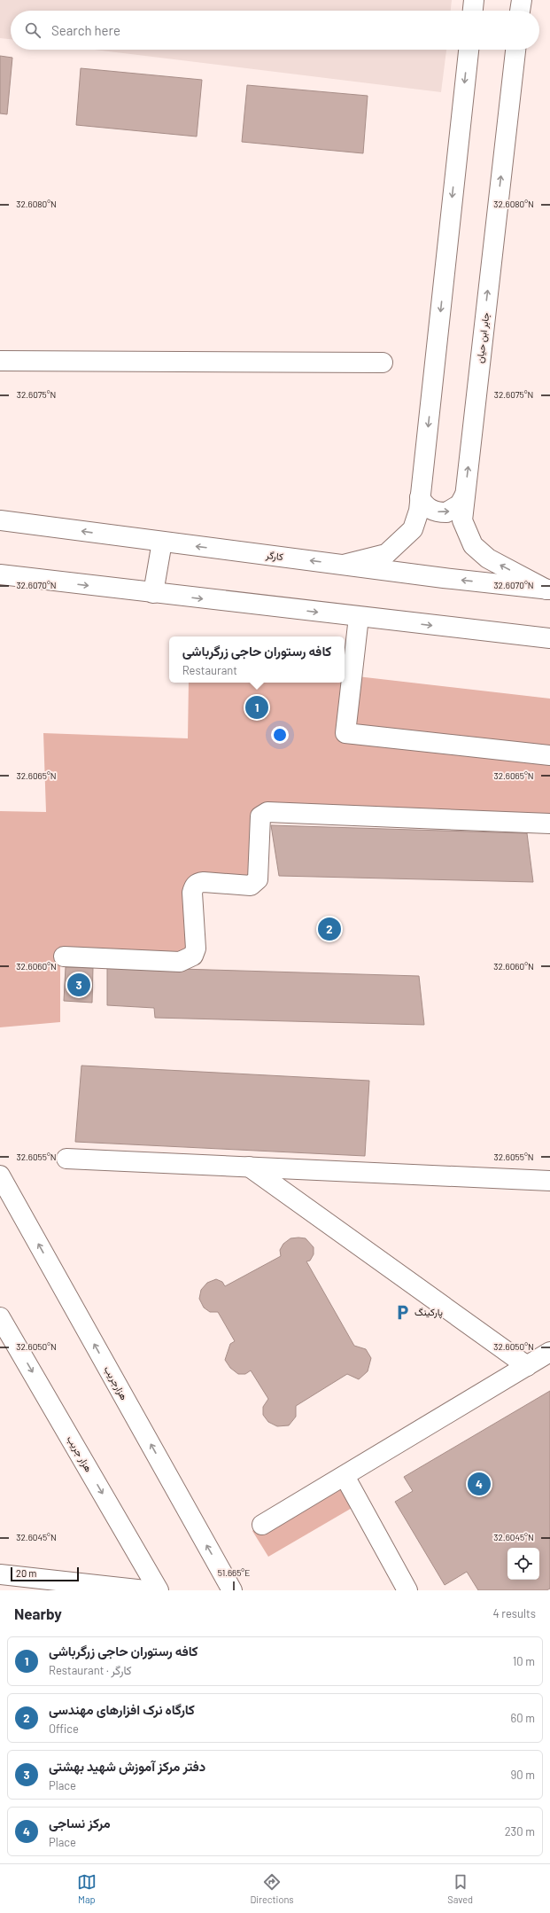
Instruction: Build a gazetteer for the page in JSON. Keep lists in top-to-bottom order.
{
  "streets": {
    "main road": [
      "جابر ابن حیان",
      "کارگر",
      "هزارجریب",
      "هزار جریب"
    ]
  },
  "crossings": [
    ["جابر ابن حیان", "کارگر"]
  ],
  "one_way": ["هزارجریب", "هزار جریب"],
  "places": {
    "parking": ["پارکینگ"]
  },
  "scale_bar": "20 m",
  "page": {
    "search": "Search here",
    "popup": ["کافه رستوران حاجی زرگرباشی", "Restaurant"],
    "pins": [
      "1",
      "2",
      "3",
      "4"
    ],
    "scale": "20 m",
    "heading": ["Nearby", "4 results"],
    "list": [
      {
        "mark": "1",
        "name": "کافه رستوران حاجی زرگرباشی",
        "note": "Restaurant · کارگر",
        "value": "10 m"
      },
      {
        "mark": "2",
        "name": "کارگاه نرک افزارهای مهندسی",
        "note": "Office",
        "value": "60 m"
      },
      {
        "mark": "3",
        "name": "دفتر مرکز آموزش شهید بهشتی",
        "note": "Place",
        "value": "90 m"
      },
      {
        "mark": "4",
        "name": "مرکز نساجی",
        "note": "Place",
        "value": "230 m"
      }
    ],
    "nav": ["Map", "Directions", "Saved"]
  },
  "coordinates": [
    "32.6080°N",
    "32.6075°N",
    "32.6070°N",
    "32.6065°N",
    "32.6060°N",
    "32.6055°N",
    "32.6050°N",
    "32.6045°N",
    "51.665°E"
  ]
}
